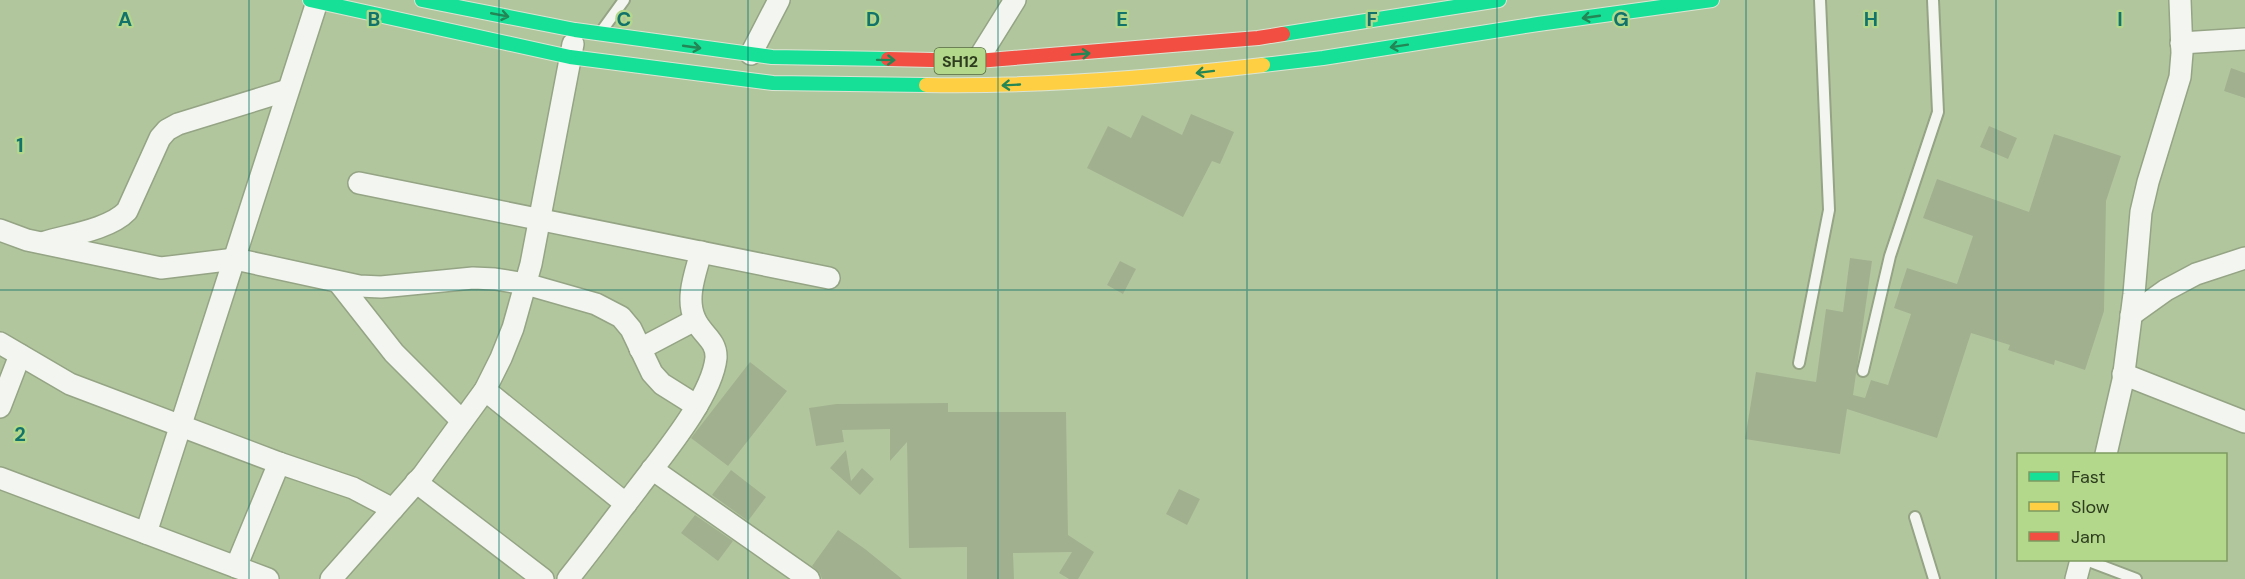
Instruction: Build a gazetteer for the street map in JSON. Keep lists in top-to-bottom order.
{
  "streets": {
    "main road": ["SH12"]
  },
  "legend": ["Fast", "Slow", "Jam"],
  "grid": {
    "columns": [
      "A",
      "B",
      "C",
      "D",
      "E",
      "F",
      "G",
      "H",
      "I"
    ],
    "rows": ["1", "2"]
  }
}
